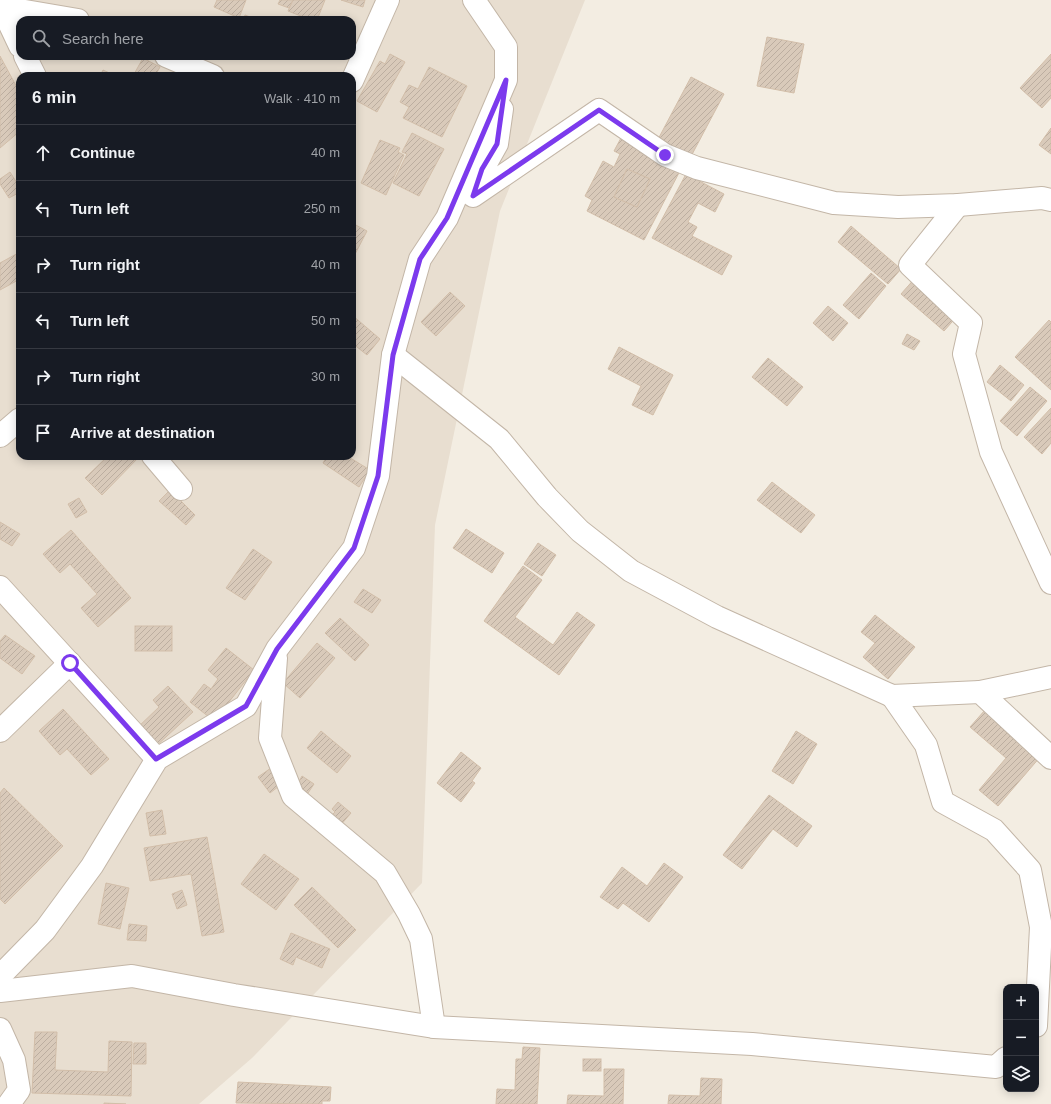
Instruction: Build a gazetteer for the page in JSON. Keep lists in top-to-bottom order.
{
  "page": {
    "search": "Search here",
    "heading": ["6 min", "Walk · 410 m"],
    "list": [
      ["Continue", "40 m"],
      ["Turn left", "250 m"],
      ["Turn right", "40 m"],
      ["Turn left", "50 m"],
      ["Turn right", "30 m"],
      "Arrive at destination"
    ],
    "map_buttons": ["+", "−"]
  }
}
